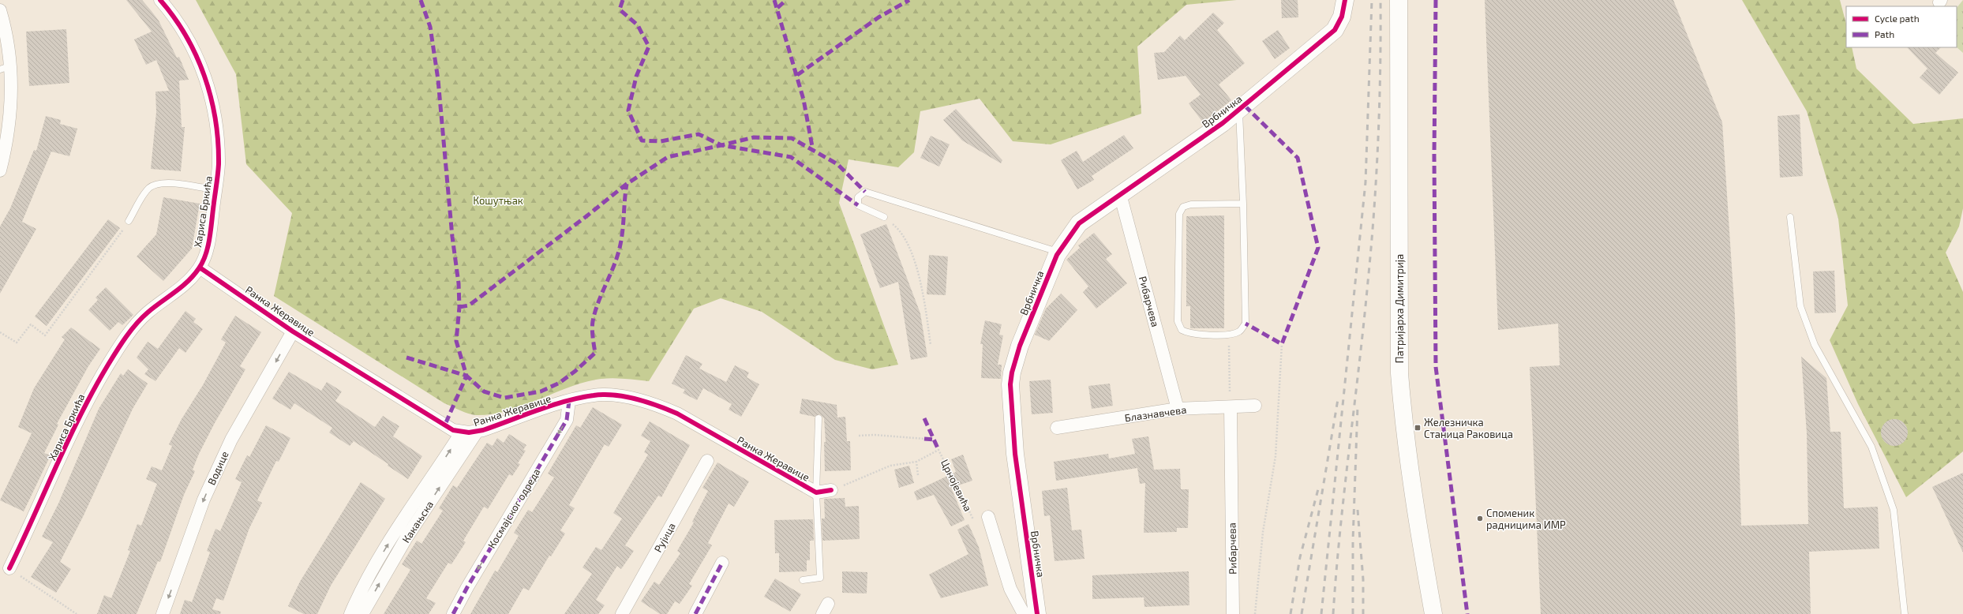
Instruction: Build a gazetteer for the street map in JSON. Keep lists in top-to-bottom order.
{
  "streets": {
    "street": [
      "Врбничка",
      "Хариса Бркића",
      "Рибарчева",
      "Патријарха Димитрија",
      "Ранка Жеравице",
      "Блазнавчева",
      "Водице",
      "Космајског одреда",
      "Какањска",
      "Рујица"
    ],
    "path": ["Црнојевића"]
  },
  "crossings": [
    ["Врбничка", "Рибарчева"],
    ["Хариса Бркића", "Ранка Жеравице"],
    ["Рибарчева", "Блазнавчева"],
    ["Ранка Жеравице", "Водице"],
    ["Ранка Жеравице", "Космајског одреда"],
    ["Ранка Жеравице", "Какањска"]
  ],
  "one_way": ["Водице", "Космајског одреда", "Какањска"],
  "parks": ["Кошутњак"],
  "places": {
    "transit": ["Железничка Станица Раковица"],
    "other": ["Споменик радницима ИМР"]
  },
  "legend": ["Cycle path", "Path"]
}
